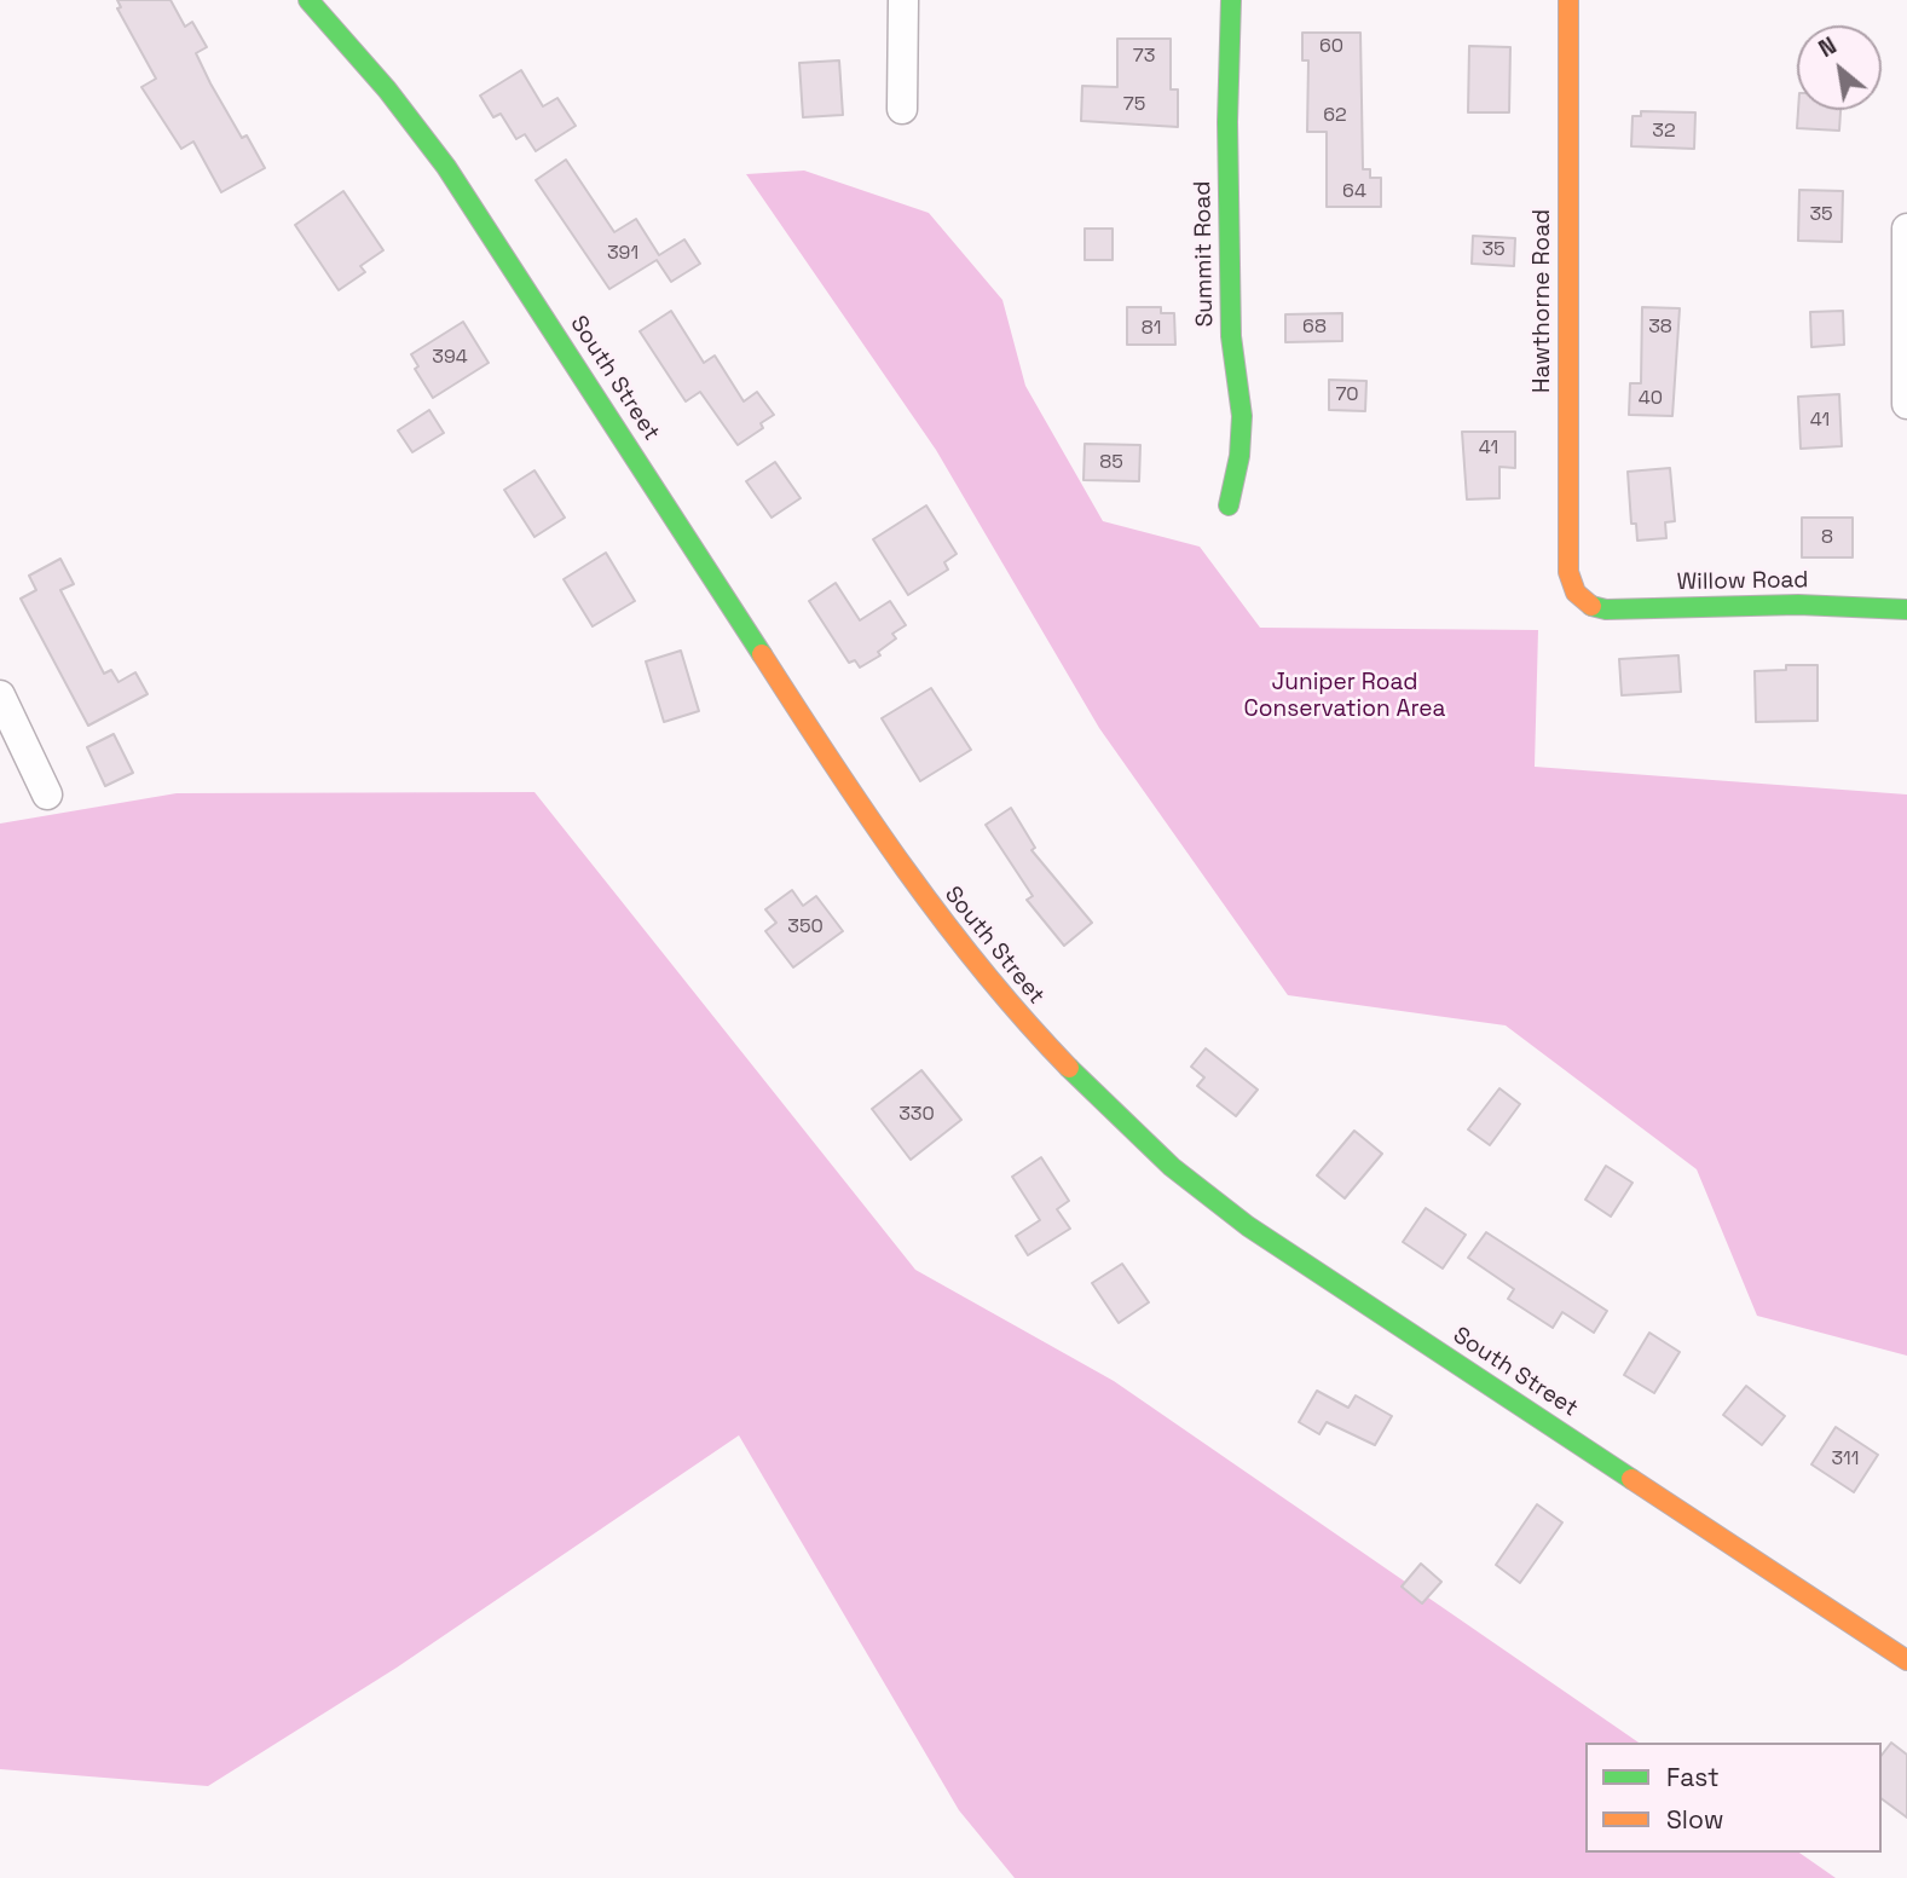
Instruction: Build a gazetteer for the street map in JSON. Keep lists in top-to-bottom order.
{
  "streets": {
    "main road": [
      "Summit Road",
      "Hawthorne Road",
      "South Street",
      "Willow Road"
    ]
  },
  "crossings": [
    ["Hawthorne Road", "Willow Road"]
  ],
  "parks": ["Juniper Road Conservation Area"],
  "house_numbers": [
    "60",
    "73",
    "75",
    "62",
    "32",
    "64",
    "35",
    "35",
    "391",
    "68",
    "38",
    "81",
    "394",
    "70",
    "40",
    "41",
    "41",
    "85",
    "8",
    "350",
    "330",
    "311"
  ],
  "legend": ["Fast", "Slow"],
  "north": "top left"
}
